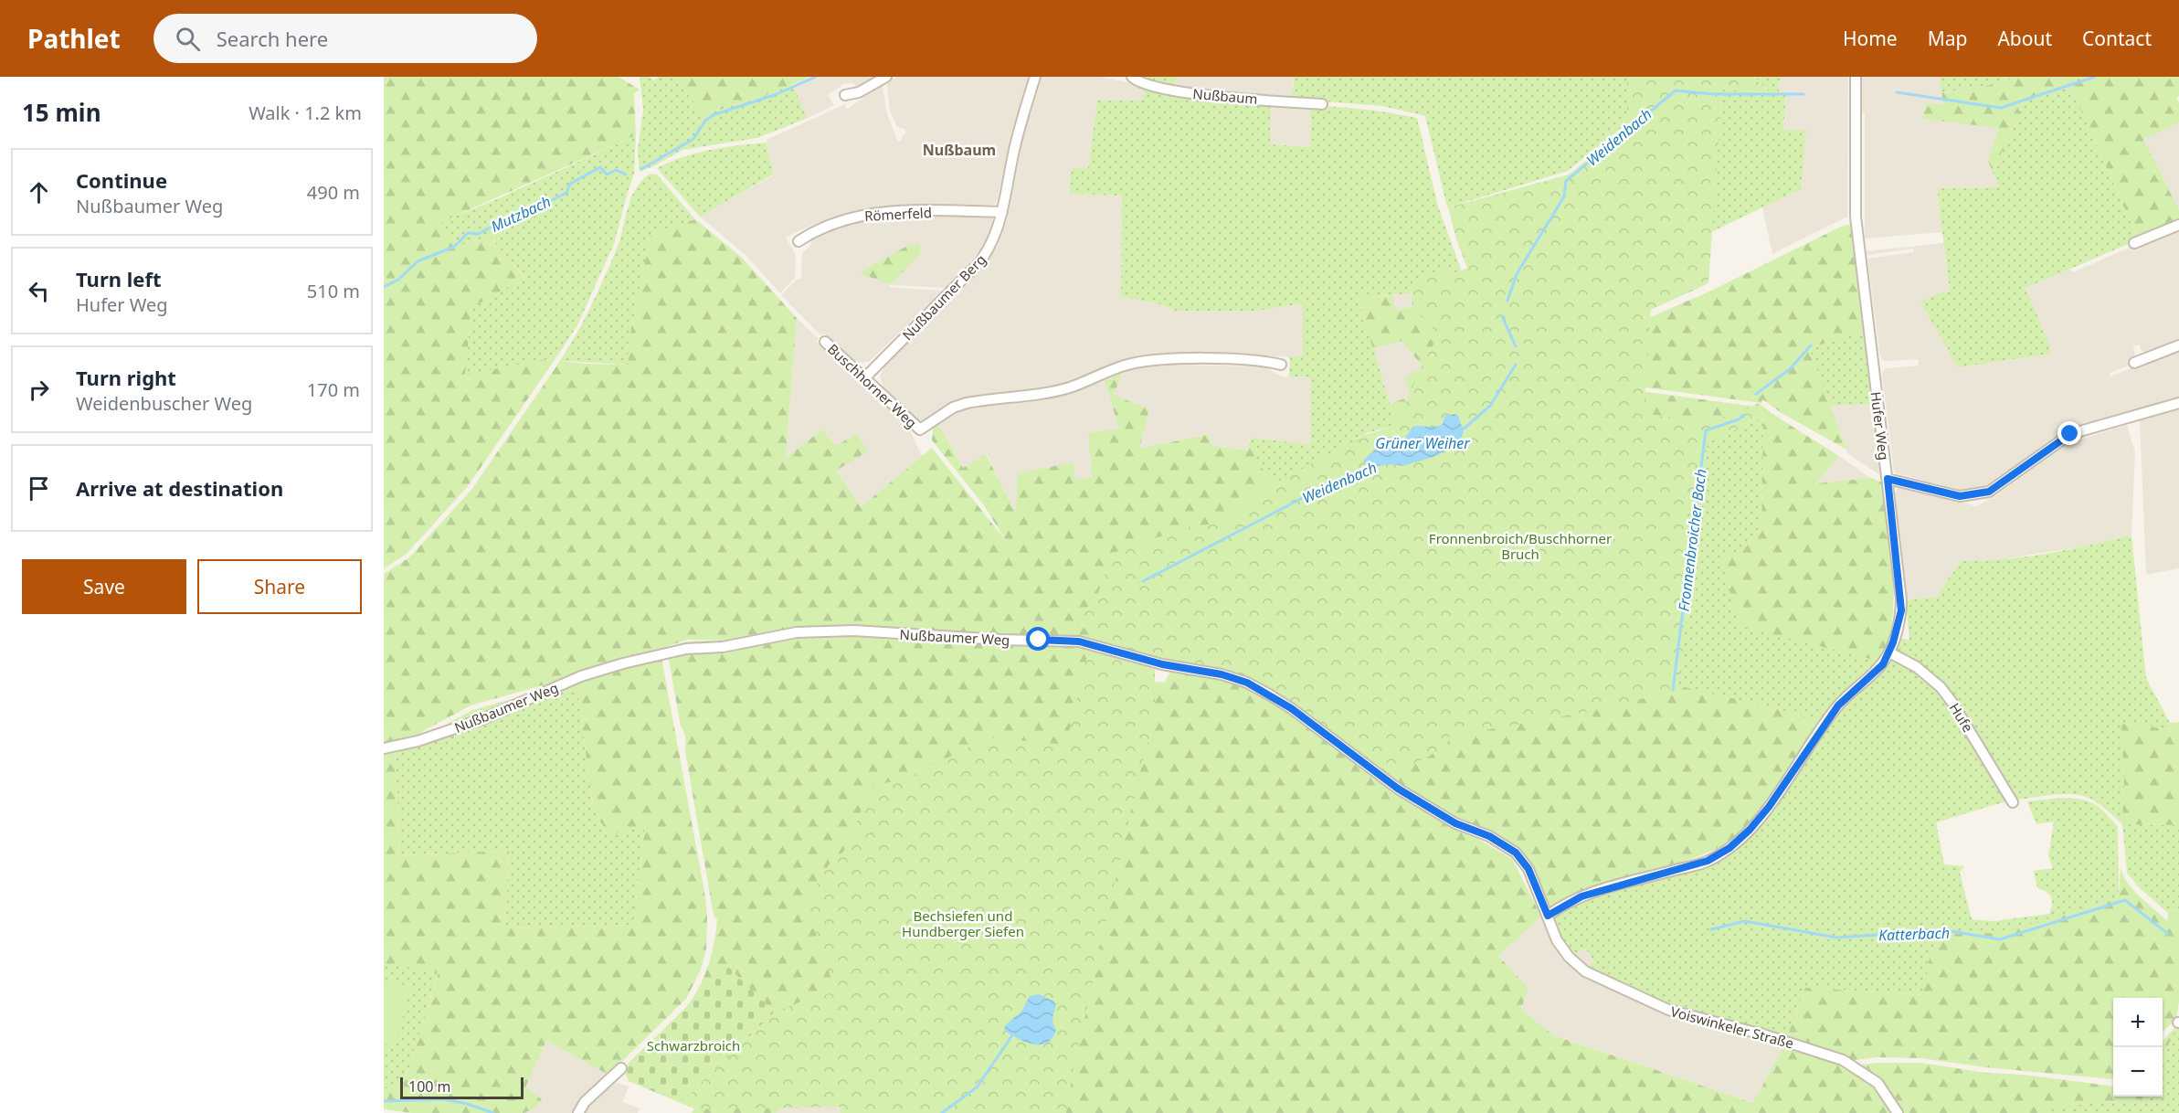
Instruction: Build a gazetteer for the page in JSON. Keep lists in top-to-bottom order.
{
  "streets": {
    "street": [
      "Nußbaum",
      "Römerfeld",
      "Nußbaumer Berg",
      "Buschhorner Weg",
      "Hufer Weg",
      "Nußbaumer Weg",
      "Hufe",
      "Voiswinkeler Straße"
    ]
  },
  "crossings": [
    ["Römerfeld", "Nußbaumer Berg"],
    ["Nußbaumer Berg", "Buschhorner Weg"],
    ["Hufer Weg", "Nußbaumer Weg"],
    ["Hufer Weg", "Hufe"],
    ["Hufer Weg", "Voiswinkeler Straße"],
    ["Nußbaumer Weg", "Voiswinkeler Straße"]
  ],
  "districts": ["Nußbaum"],
  "water": [
    "Weidenbach",
    "Mutzbach",
    "Grüner Weiher",
    "Fronnenbroicher Bach",
    "Katterbach"
  ],
  "parks": ["Fronnenbroich/Buschhorner Bruch", "Bechsiefen und Hundberger Siefen", "Schwarzbroich"],
  "scale_bar": "100 m",
  "page": {
    "header": "Pathlet",
    "search": "Search here",
    "nav": [
      "Home",
      "Map",
      "About",
      "Contact"
    ],
    "heading": ["15 min", "Walk · 1.2 km"],
    "list": [
      ["Continue", "Nußbaumer Weg", "490 m"],
      ["Turn left", "Hufer Weg", "510 m"],
      ["Turn right", "Weidenbuscher Weg", "170 m"],
      "Arrive at destination"
    ],
    "buttons": ["Save", "Share"],
    "map_buttons": ["+", "−"],
    "scale": "100 m"
  }
}
